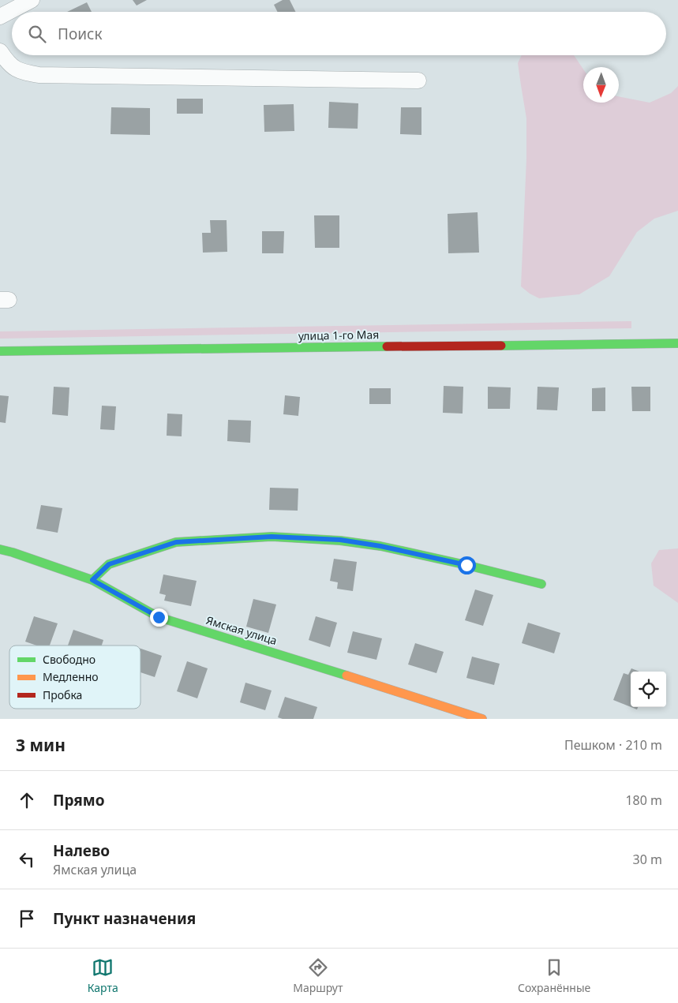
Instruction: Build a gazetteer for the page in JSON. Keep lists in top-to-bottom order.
{
  "streets": {
    "street": ["улица 1-го Мая", "Ямская улица"]
  },
  "legend": ["Свободно", "Медленно", "Пробка"],
  "north": "bottom",
  "page": {
    "search": "Поиск",
    "heading": ["3 мин", "Пешком · 210 m"],
    "list": [
      ["Прямо", "180 m"],
      ["Налево", "Ямская улица", "30 m"],
      "Пункт назначения"
    ],
    "nav": ["Карта", "Маршрут", "Сохранённые"]
  }
}
